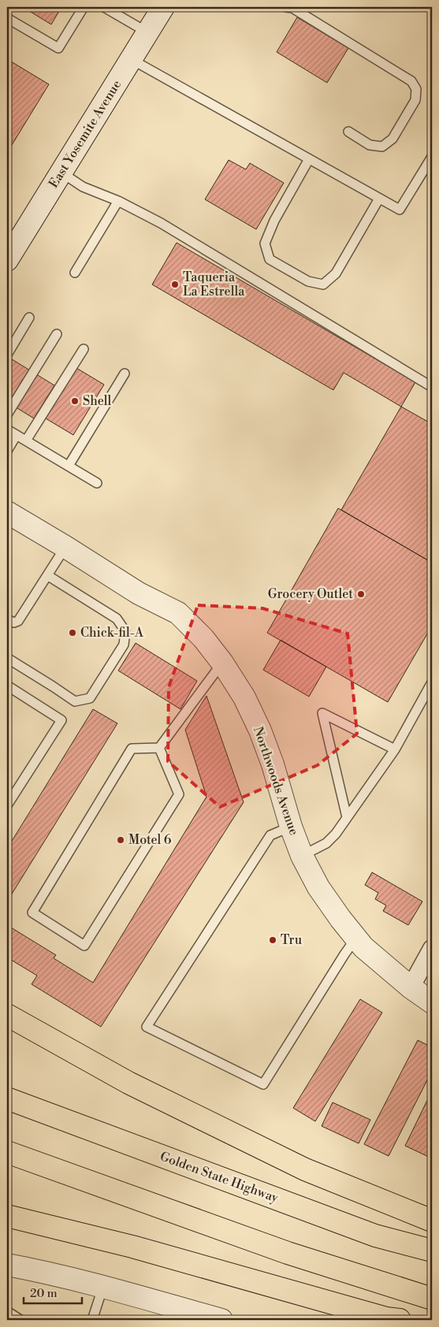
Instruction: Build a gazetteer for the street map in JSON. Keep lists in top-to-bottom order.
{
  "streets": {
    "highway": ["Golden State Highway"],
    "street": ["East Yosemite Avenue", "Northwoods Avenue"]
  },
  "places": [
    "Taqueria La Estrella",
    "Shell",
    "Grocery Outlet",
    "Chick-fil-A",
    "Motel 6",
    "Tru"
  ],
  "scale_bar": "20 m"
}
